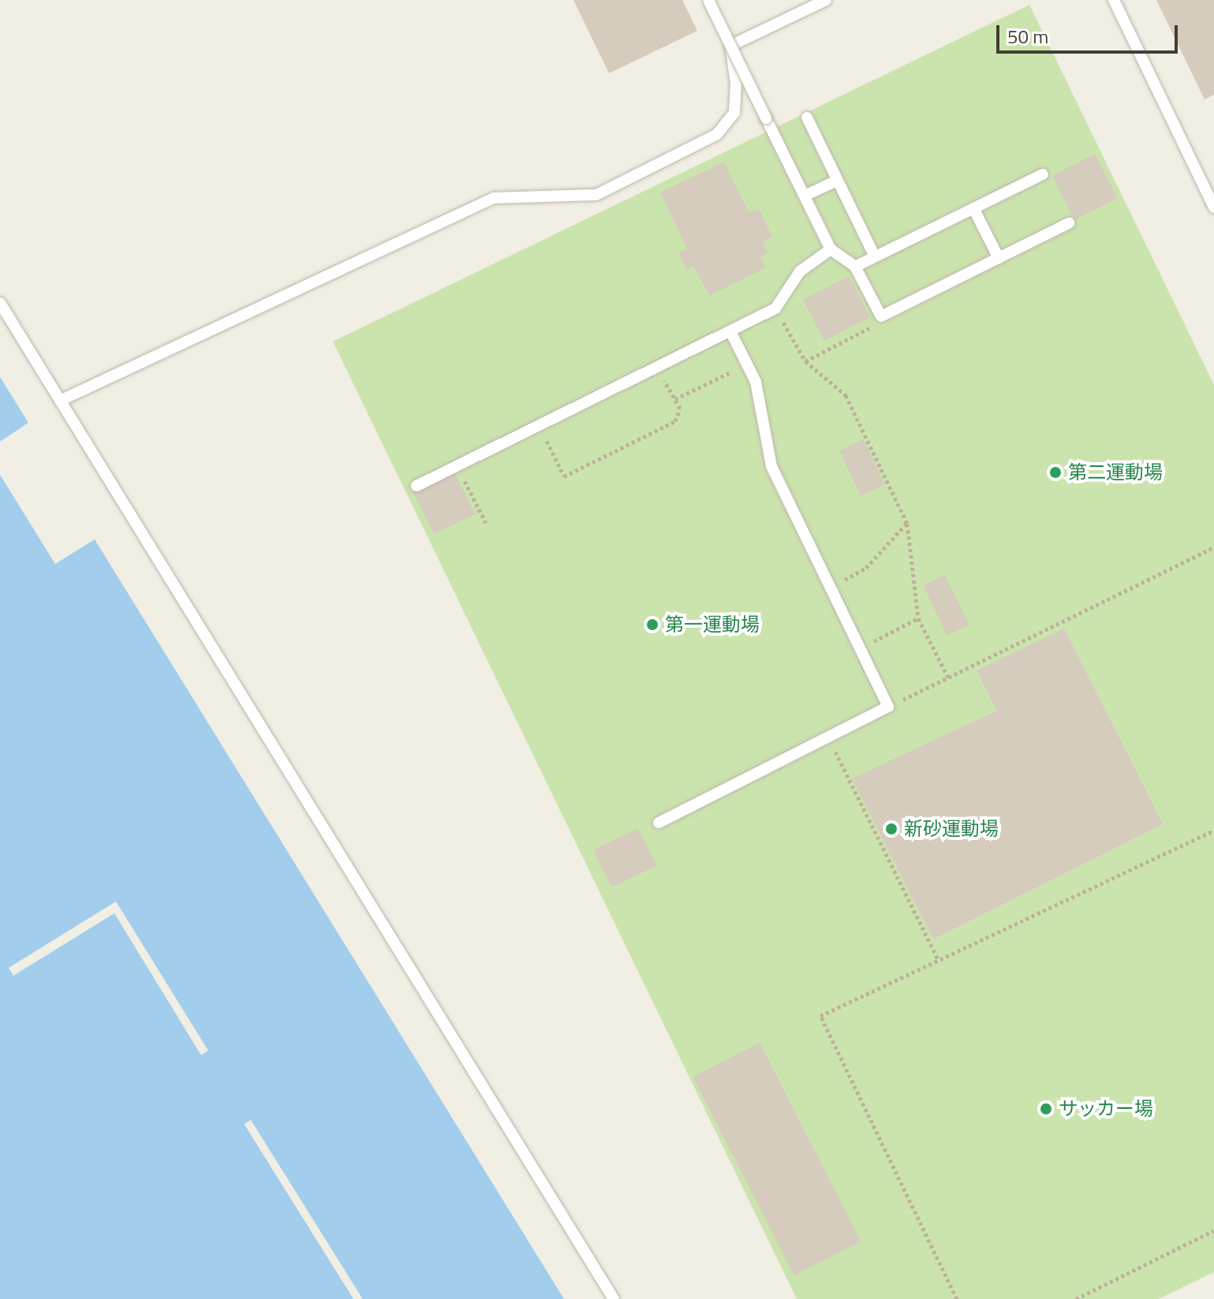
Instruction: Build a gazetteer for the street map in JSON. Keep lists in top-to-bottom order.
{
  "places": [
    "第二運動場",
    "第一運動場",
    "新砂運動場",
    "サッカー場"
  ],
  "scale_bar": "50 m"
}
